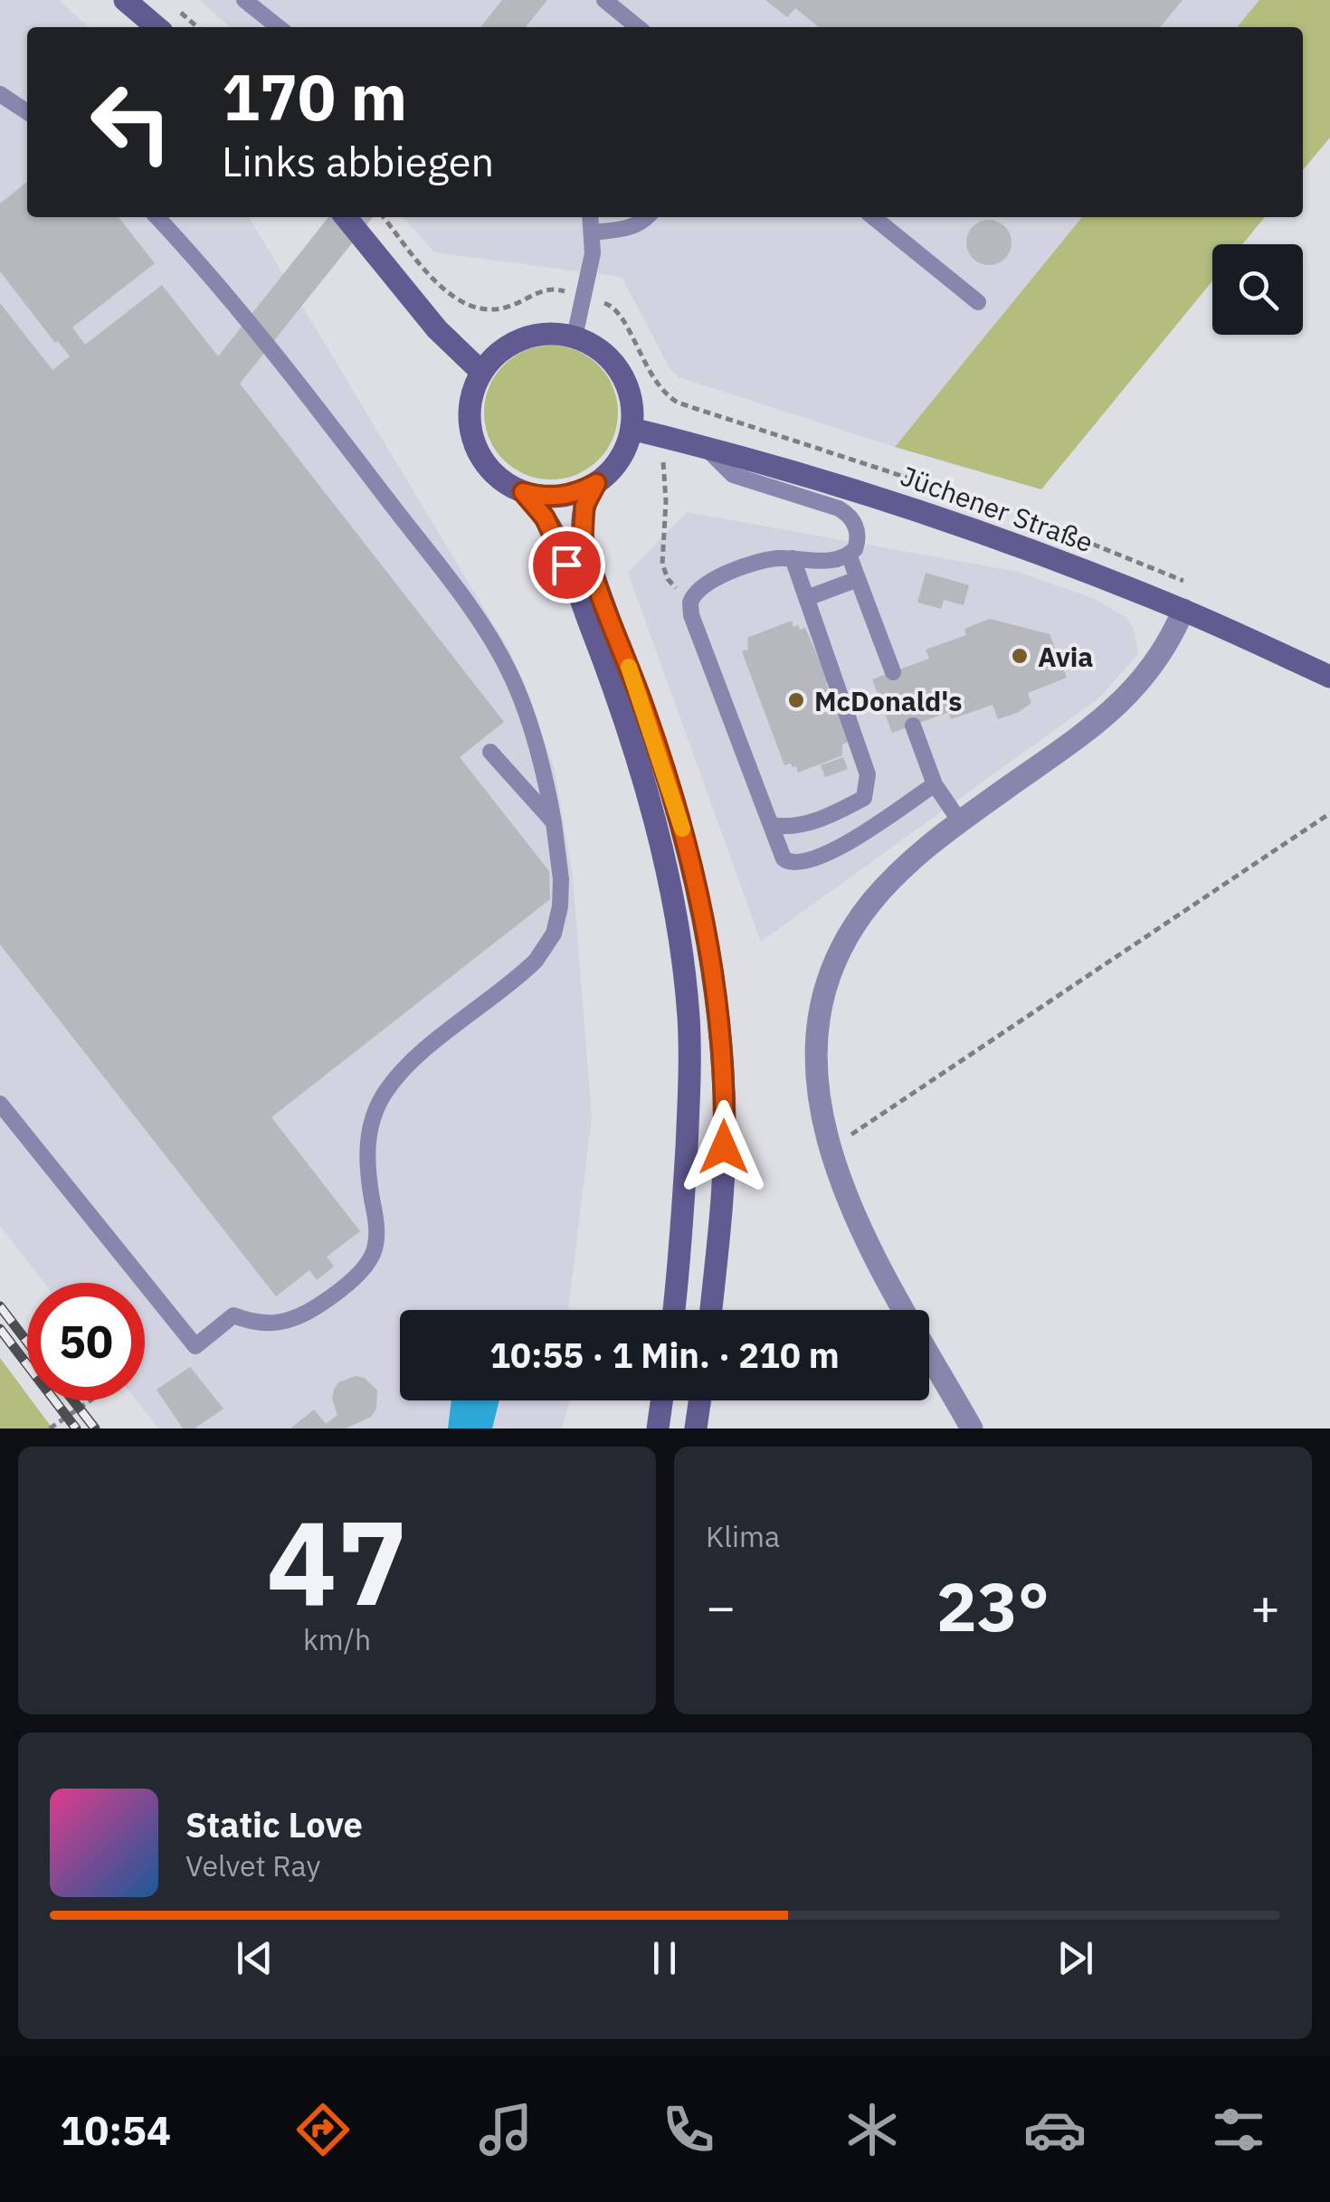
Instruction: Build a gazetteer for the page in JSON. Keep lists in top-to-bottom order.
{
  "streets": {
    "main road": ["Jüchener Straße"]
  },
  "places": ["Avia", "McDonald's"],
  "page": {
    "turn": ["170 m", "Links abbiegen"],
    "limit": "50",
    "trip": "10:55 · 1 Min. · 210 m",
    "tile": [
      ["47", "km/h"],
      "Klima"
    ],
    "heat": ["−", "23°", "+"],
    "song": ["Static Love", "Velvet Ray"],
    "tabs": "10:54"
  }
}
